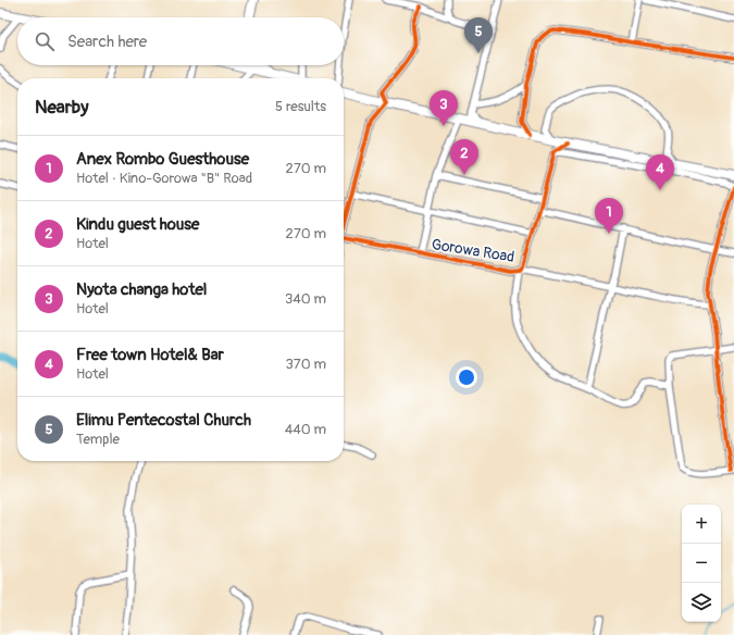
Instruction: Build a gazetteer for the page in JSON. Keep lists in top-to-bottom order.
{
  "streets": {
    "street": ["Gorowa Road"]
  },
  "page": {
    "pins": [
      "5",
      "3",
      "2",
      "4",
      "1"
    ],
    "search": "Search here",
    "heading": ["Nearby", "5 results"],
    "list": [
      {
        "mark": "1",
        "name": "Anex Rombo Guesthouse",
        "note": "Hotel · Kino-Gorowa \"B\" Road",
        "value": "270 m"
      },
      {
        "mark": "2",
        "name": "Kindu guest house",
        "note": "Hotel",
        "value": "270 m"
      },
      {
        "mark": "3",
        "name": "Nyota changa hotel",
        "note": "Hotel",
        "value": "340 m"
      },
      {
        "mark": "4",
        "name": "Free town Hotel& Bar",
        "note": "Hotel",
        "value": "370 m"
      },
      {
        "mark": "5",
        "name": "Elimu Pentecostal Church",
        "note": "Temple",
        "value": "440 m"
      }
    ],
    "map_buttons": ["+", "−"]
  }
}
